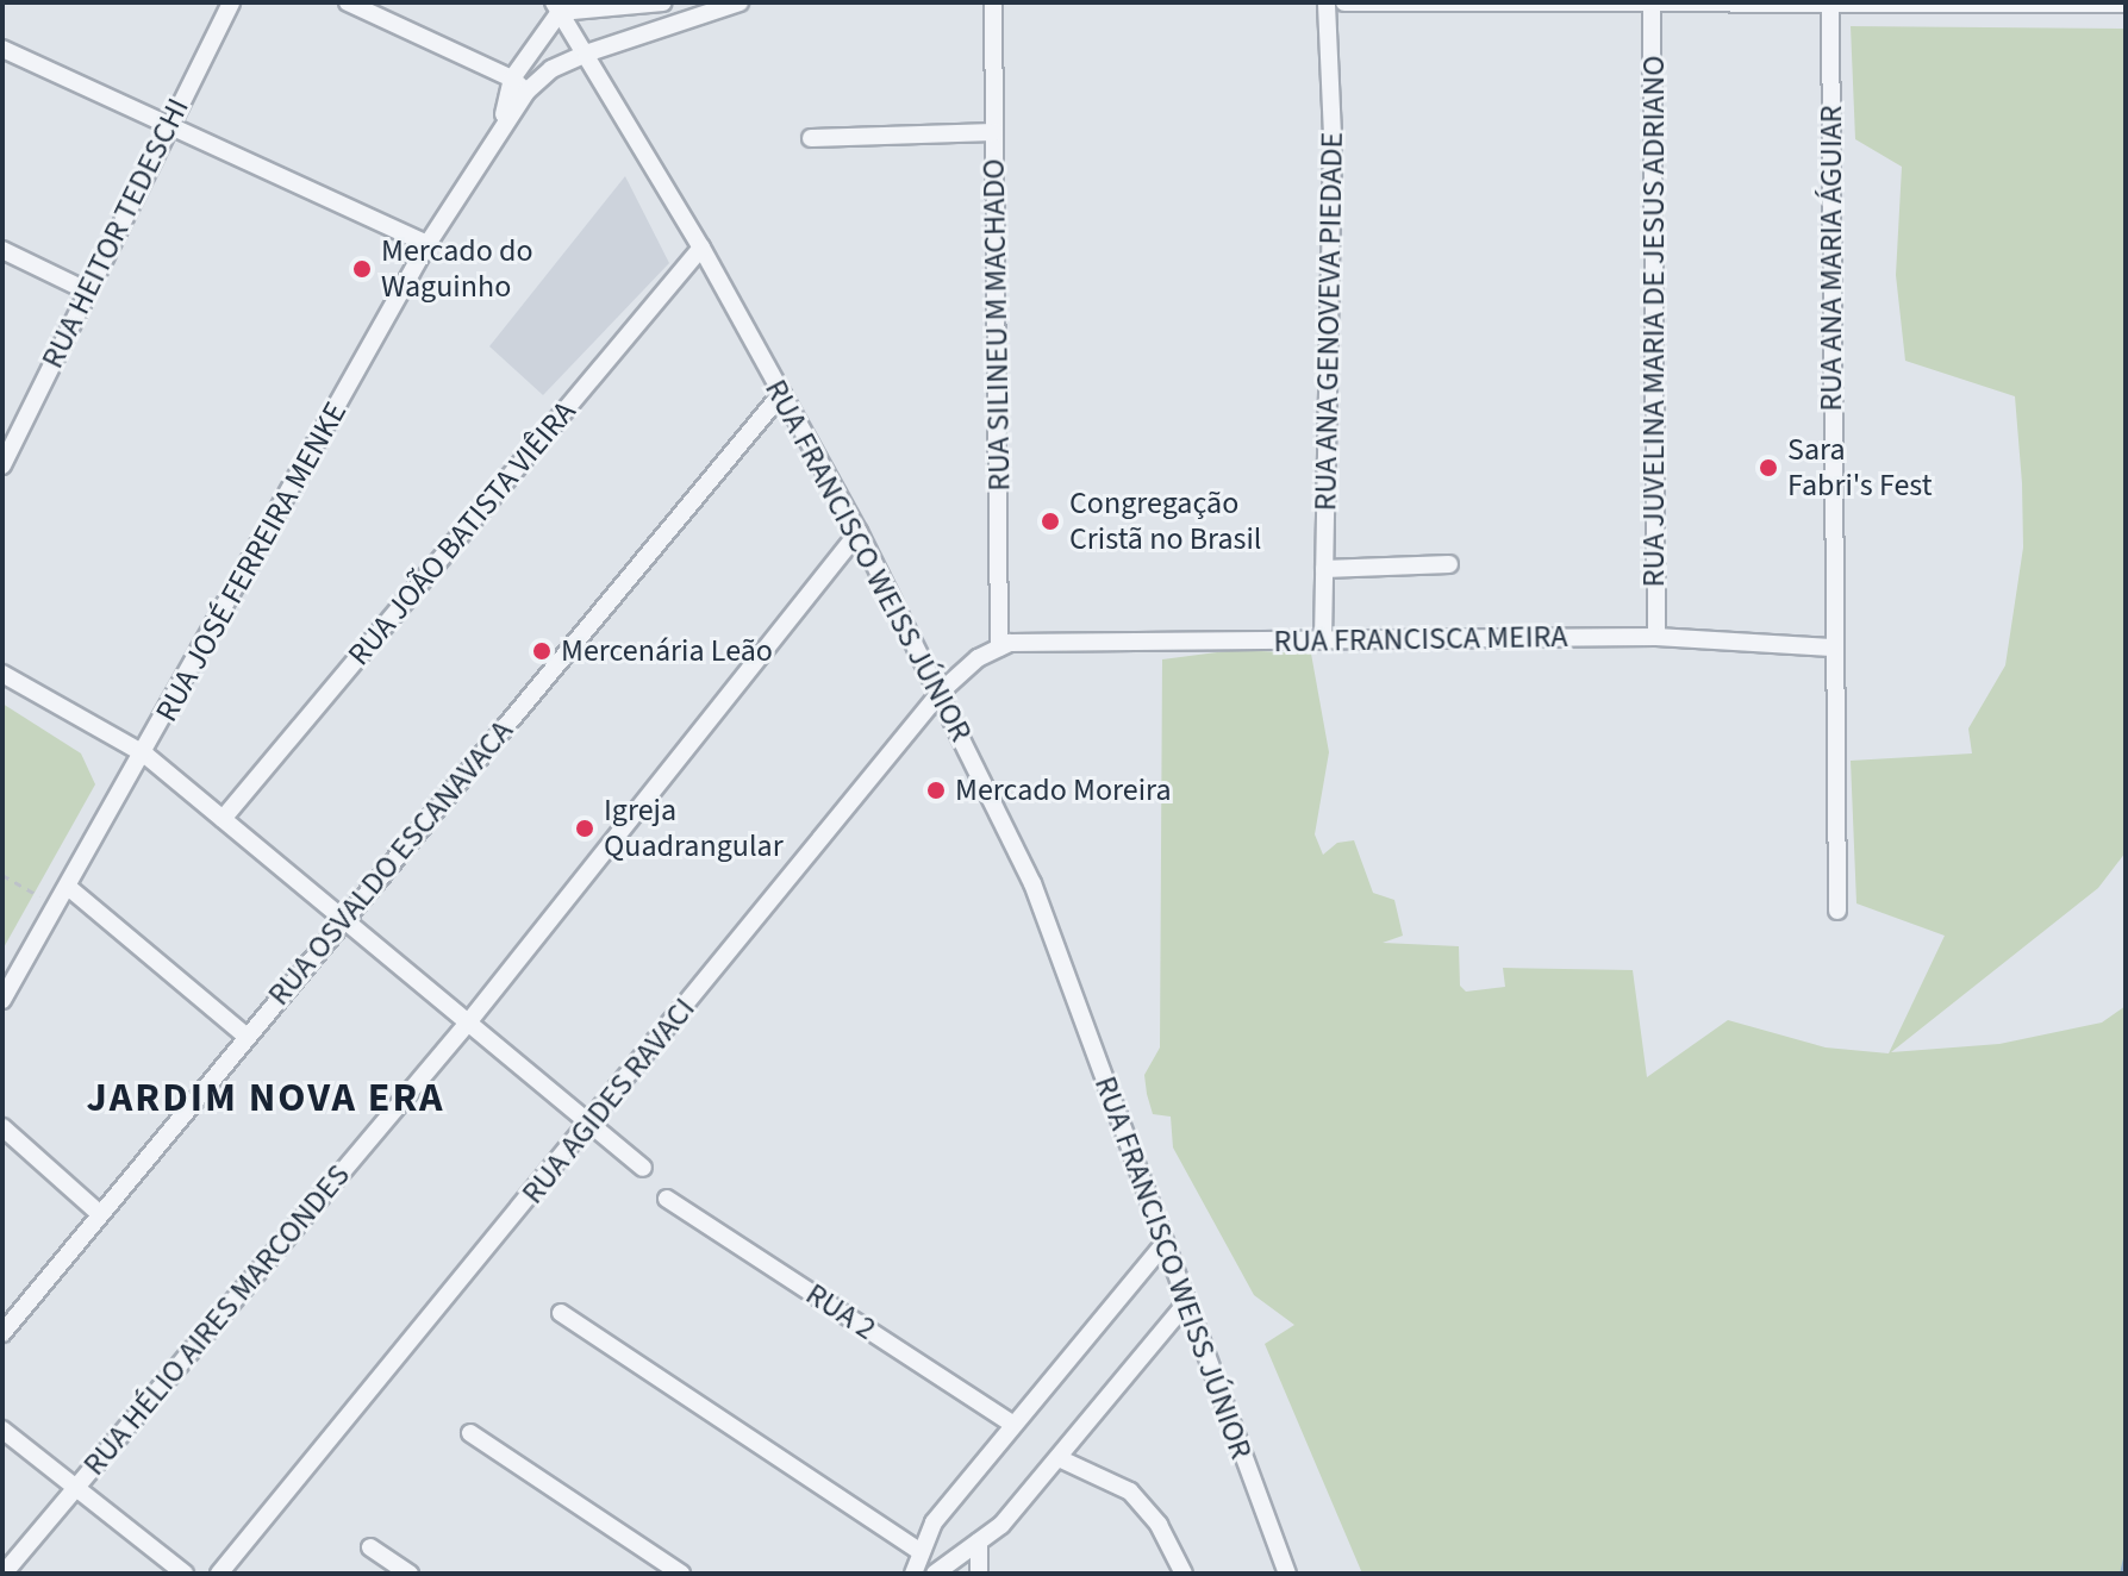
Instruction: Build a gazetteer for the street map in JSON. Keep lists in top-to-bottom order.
{
  "streets": {
    "street": [
      "RUA HEITOR TEDESCHI",
      "RUA ANA MARIA ÁGUIAR",
      "RUA ANA GENOVEVA PIEDADE",
      "RUA JUVELINA MARIA DE JESUS ADRIANO",
      "RUA SILINEU M MACHADO",
      "RUA JOÃO BATISTA VIÊIRA",
      "RUA FRANCISCO WEISS JÚNIOR",
      "RUA JOSÉ FERREIRA MENKE",
      "RUA FRANCISCA MEIRA",
      "RUA OSVALDO ESCANAVACA",
      "RUA AGIDES RAVACI",
      "RUA 2",
      "RUA HÉLIO AIRES MARCONDES"
    ]
  },
  "crossings": [
    ["RUA ANA MARIA ÁGUIAR", "RUA FRANCISCA MEIRA"],
    ["RUA ANA GENOVEVA PIEDADE", "RUA FRANCISCA MEIRA"],
    ["RUA JUVELINA MARIA DE JESUS ADRIANO", "RUA FRANCISCA MEIRA"],
    ["RUA SILINEU M MACHADO", "RUA FRANCISCA MEIRA"],
    ["RUA SILINEU M MACHADO", "RUA AGIDES RAVACI"],
    ["RUA JOÃO BATISTA VIÊIRA", "RUA FRANCISCO WEISS JÚNIOR"],
    ["RUA FRANCISCO WEISS JÚNIOR", "RUA JOSÉ FERREIRA MENKE"],
    ["RUA FRANCISCO WEISS JÚNIOR", "RUA OSVALDO ESCANAVACA"],
    ["RUA FRANCISCO WEISS JÚNIOR", "RUA AGIDES RAVACI"],
    ["RUA FRANCISCO WEISS JÚNIOR", "RUA HÉLIO AIRES MARCONDES"],
    ["RUA FRANCISCA MEIRA", "RUA AGIDES RAVACI"]
  ],
  "districts": ["JARDIM NOVA ERA"],
  "places": [
    "Mercado do Waguinho",
    "Sara Fabri's Fest",
    "Congregação Cristã no Brasil",
    "Mercenária Leão",
    "Mercado Moreira",
    "Igreja Quadrangular"
  ]
}
